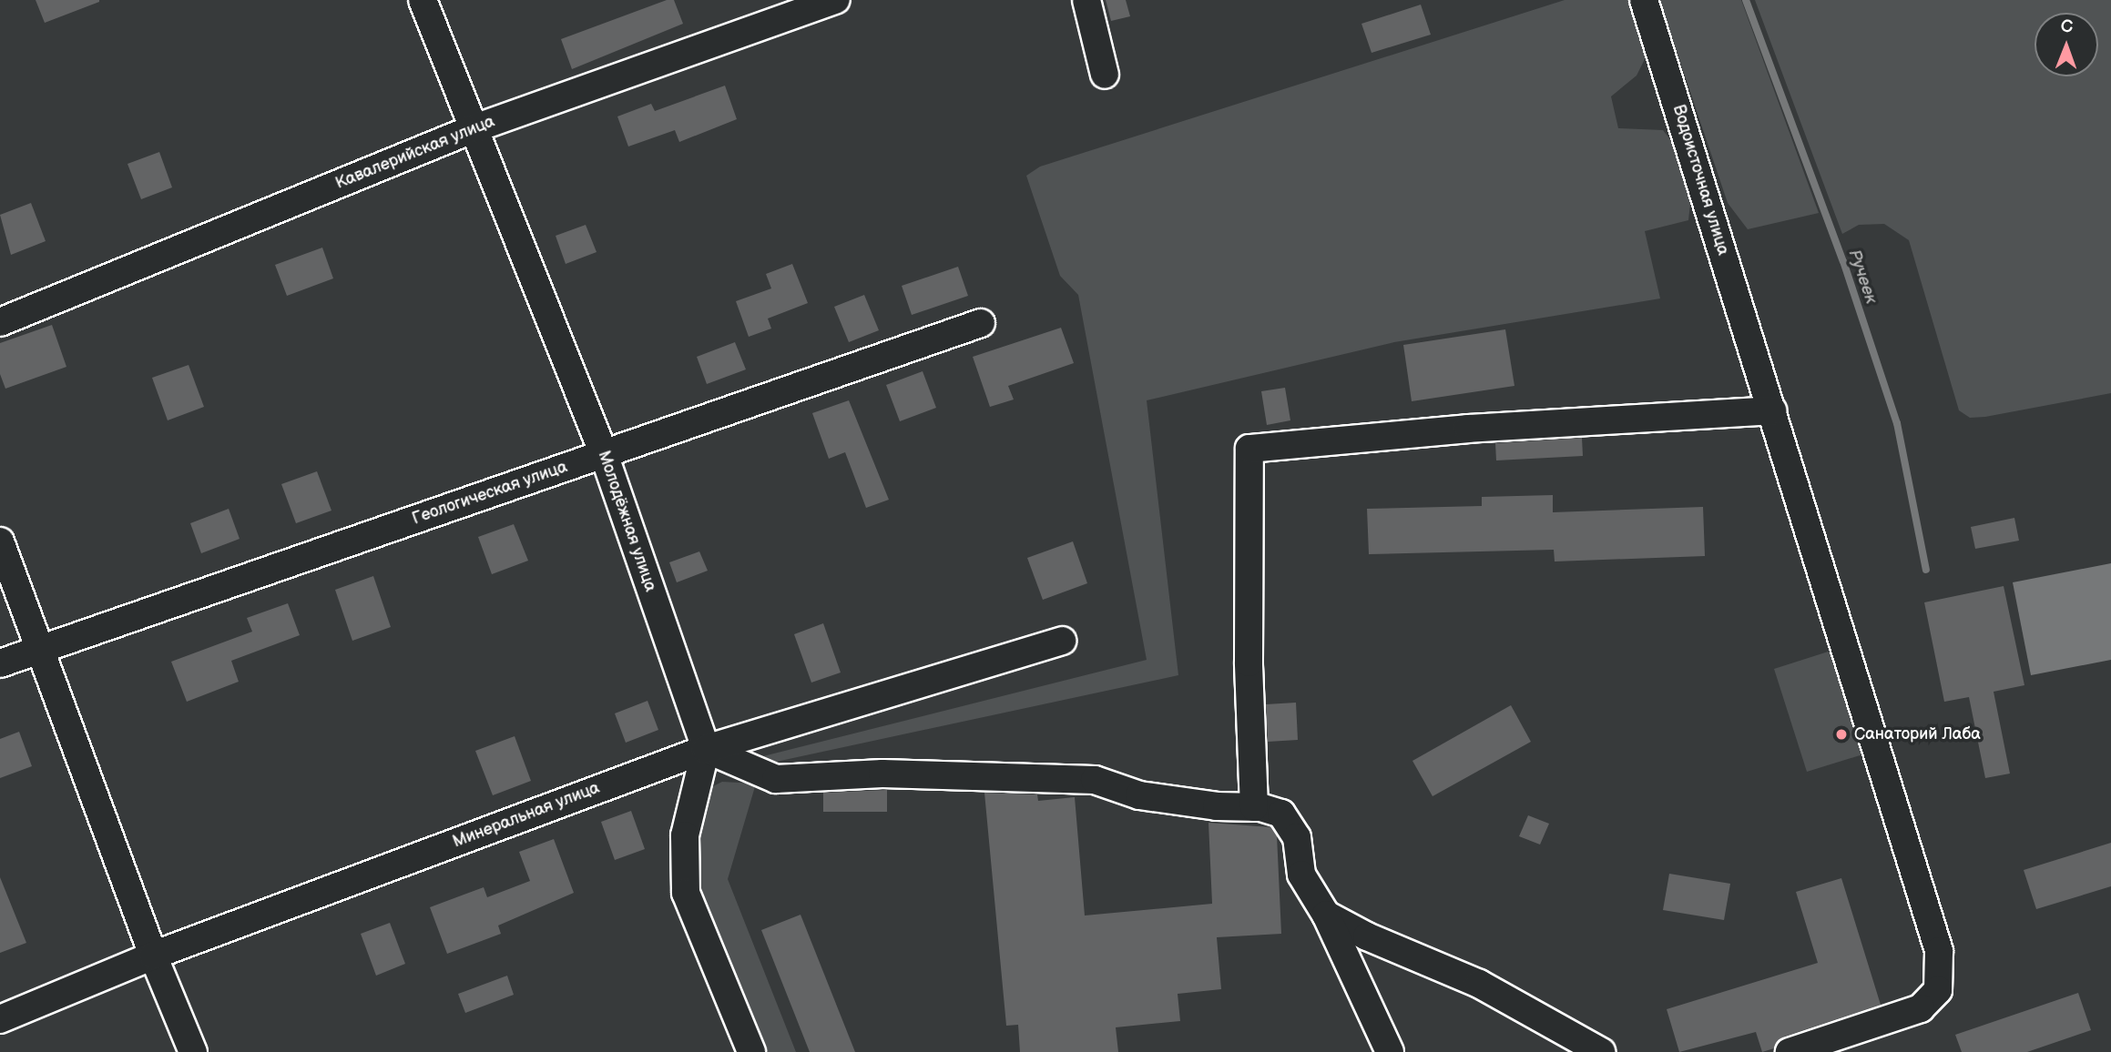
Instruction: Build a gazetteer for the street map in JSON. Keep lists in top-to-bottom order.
{
  "streets": {
    "street": [
      "Кавалерийская улица",
      "Водоисточная улица",
      "Геологическая улица",
      "Молодёжная улица",
      "Минеральная улица"
    ]
  },
  "crossings": [
    ["Кавалерийская улица", "Молодёжная улица"],
    ["Геологическая улица", "Молодёжная улица"],
    ["Молодёжная улица", "Минеральная улица"]
  ],
  "water": ["Ручеек"],
  "places": ["Санаторий Лаба"],
  "north": "top"
}
